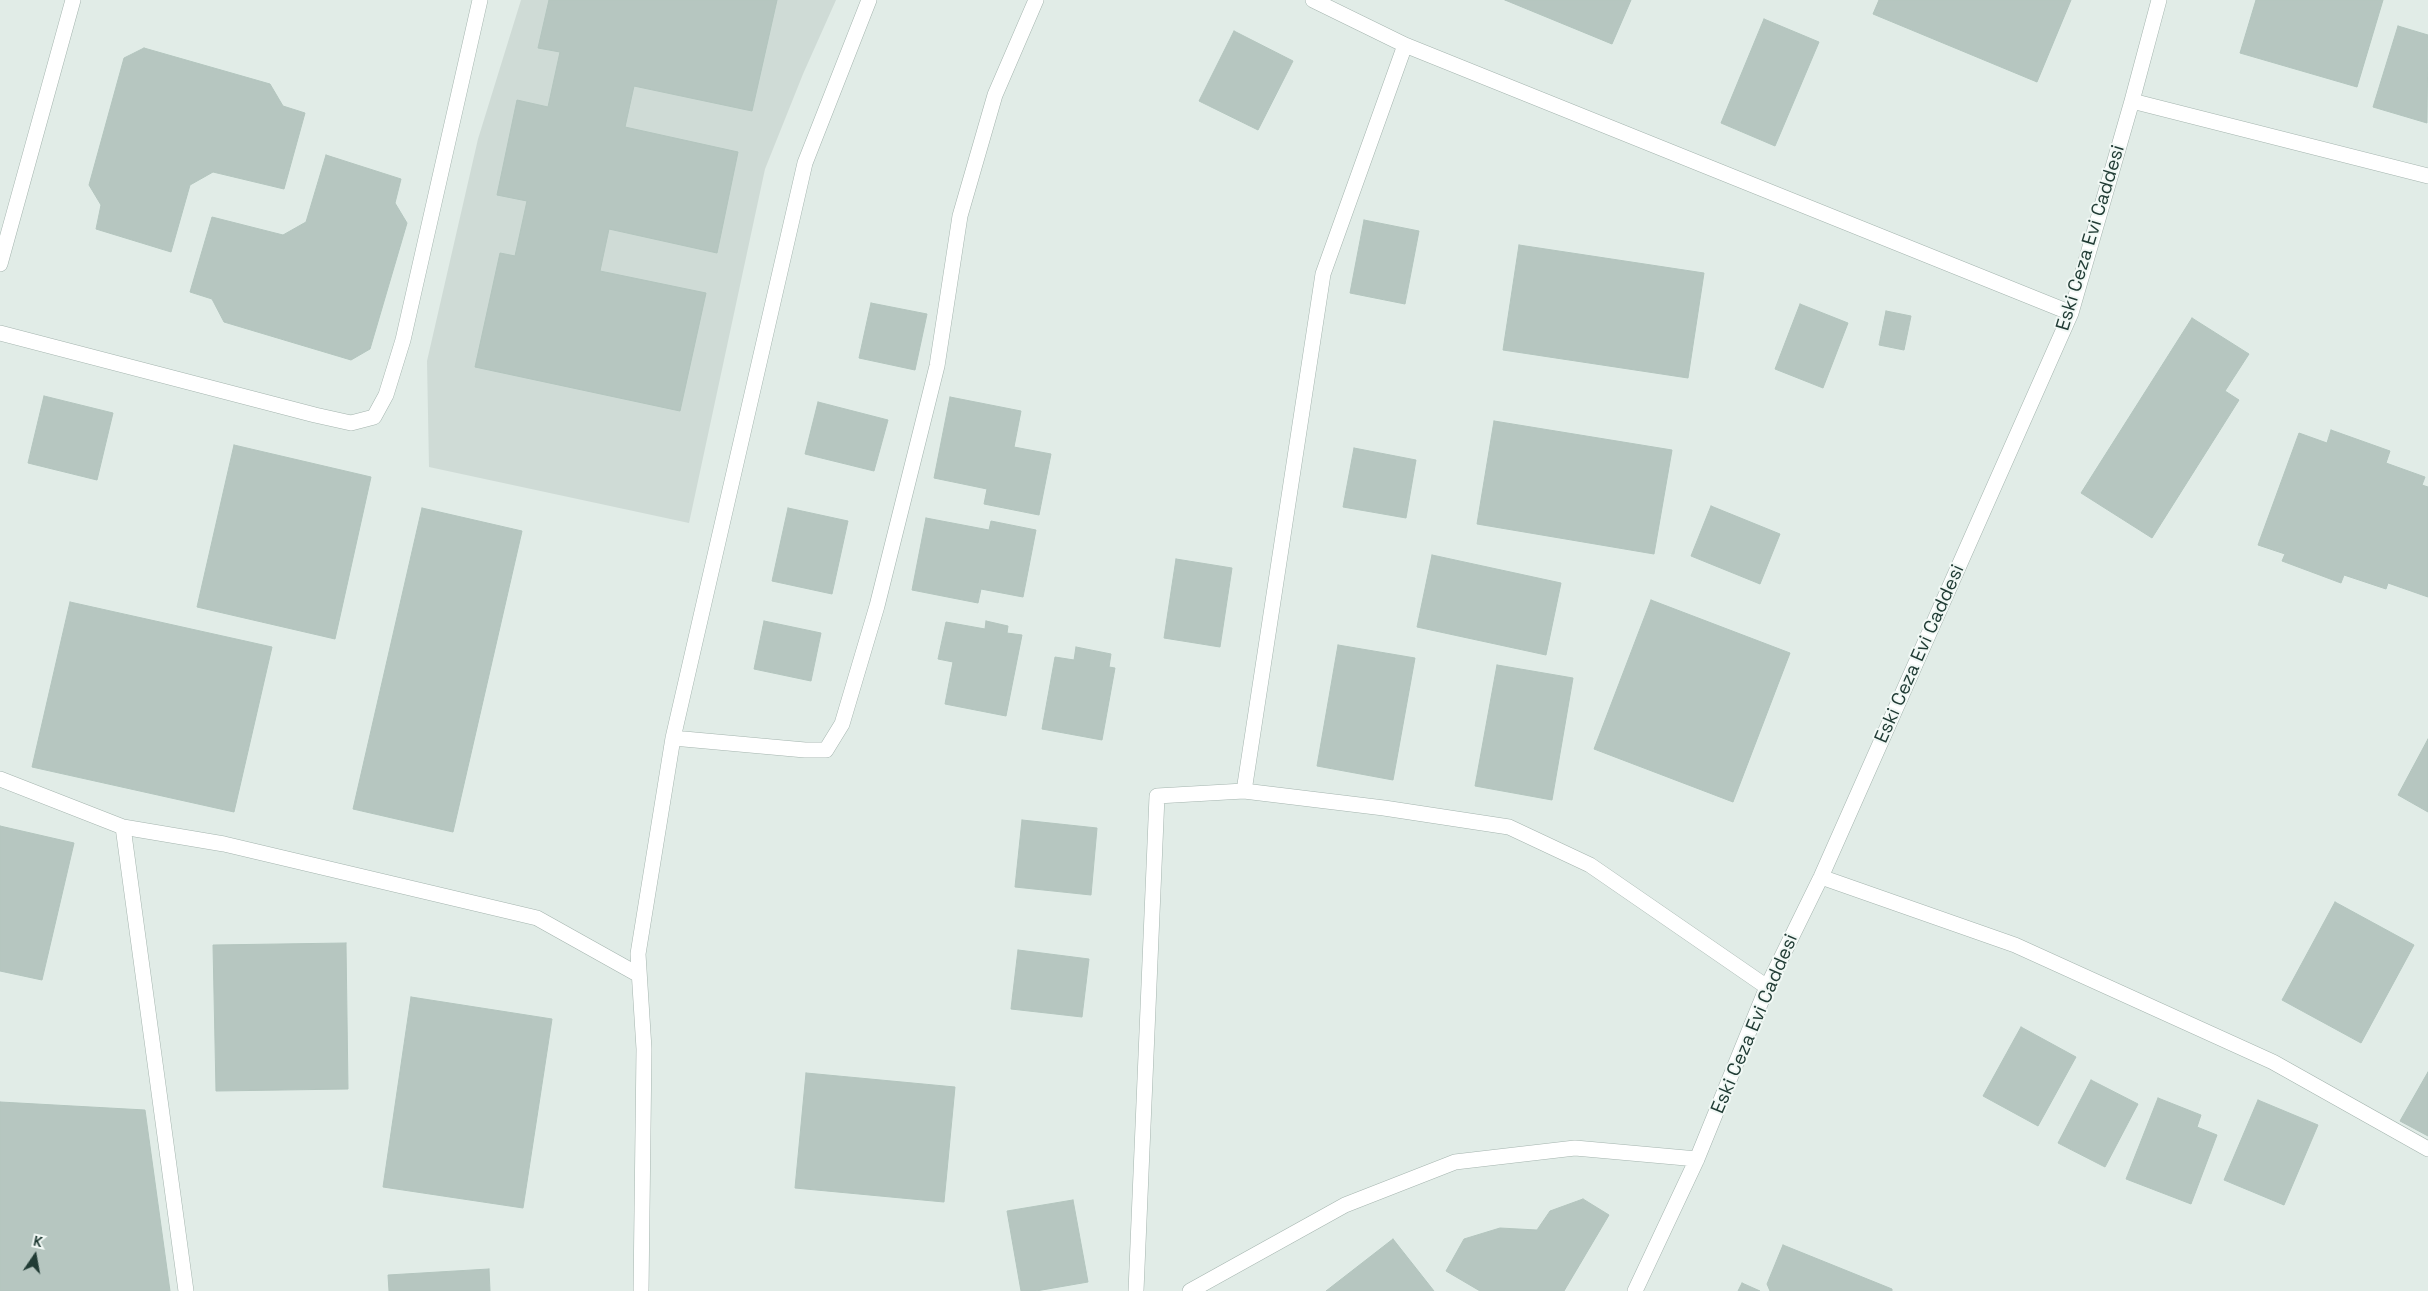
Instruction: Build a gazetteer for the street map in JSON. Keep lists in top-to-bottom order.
{
  "streets": {
    "street": ["Eski Ceza Evi Caddesi"]
  },
  "north": "top"
}
